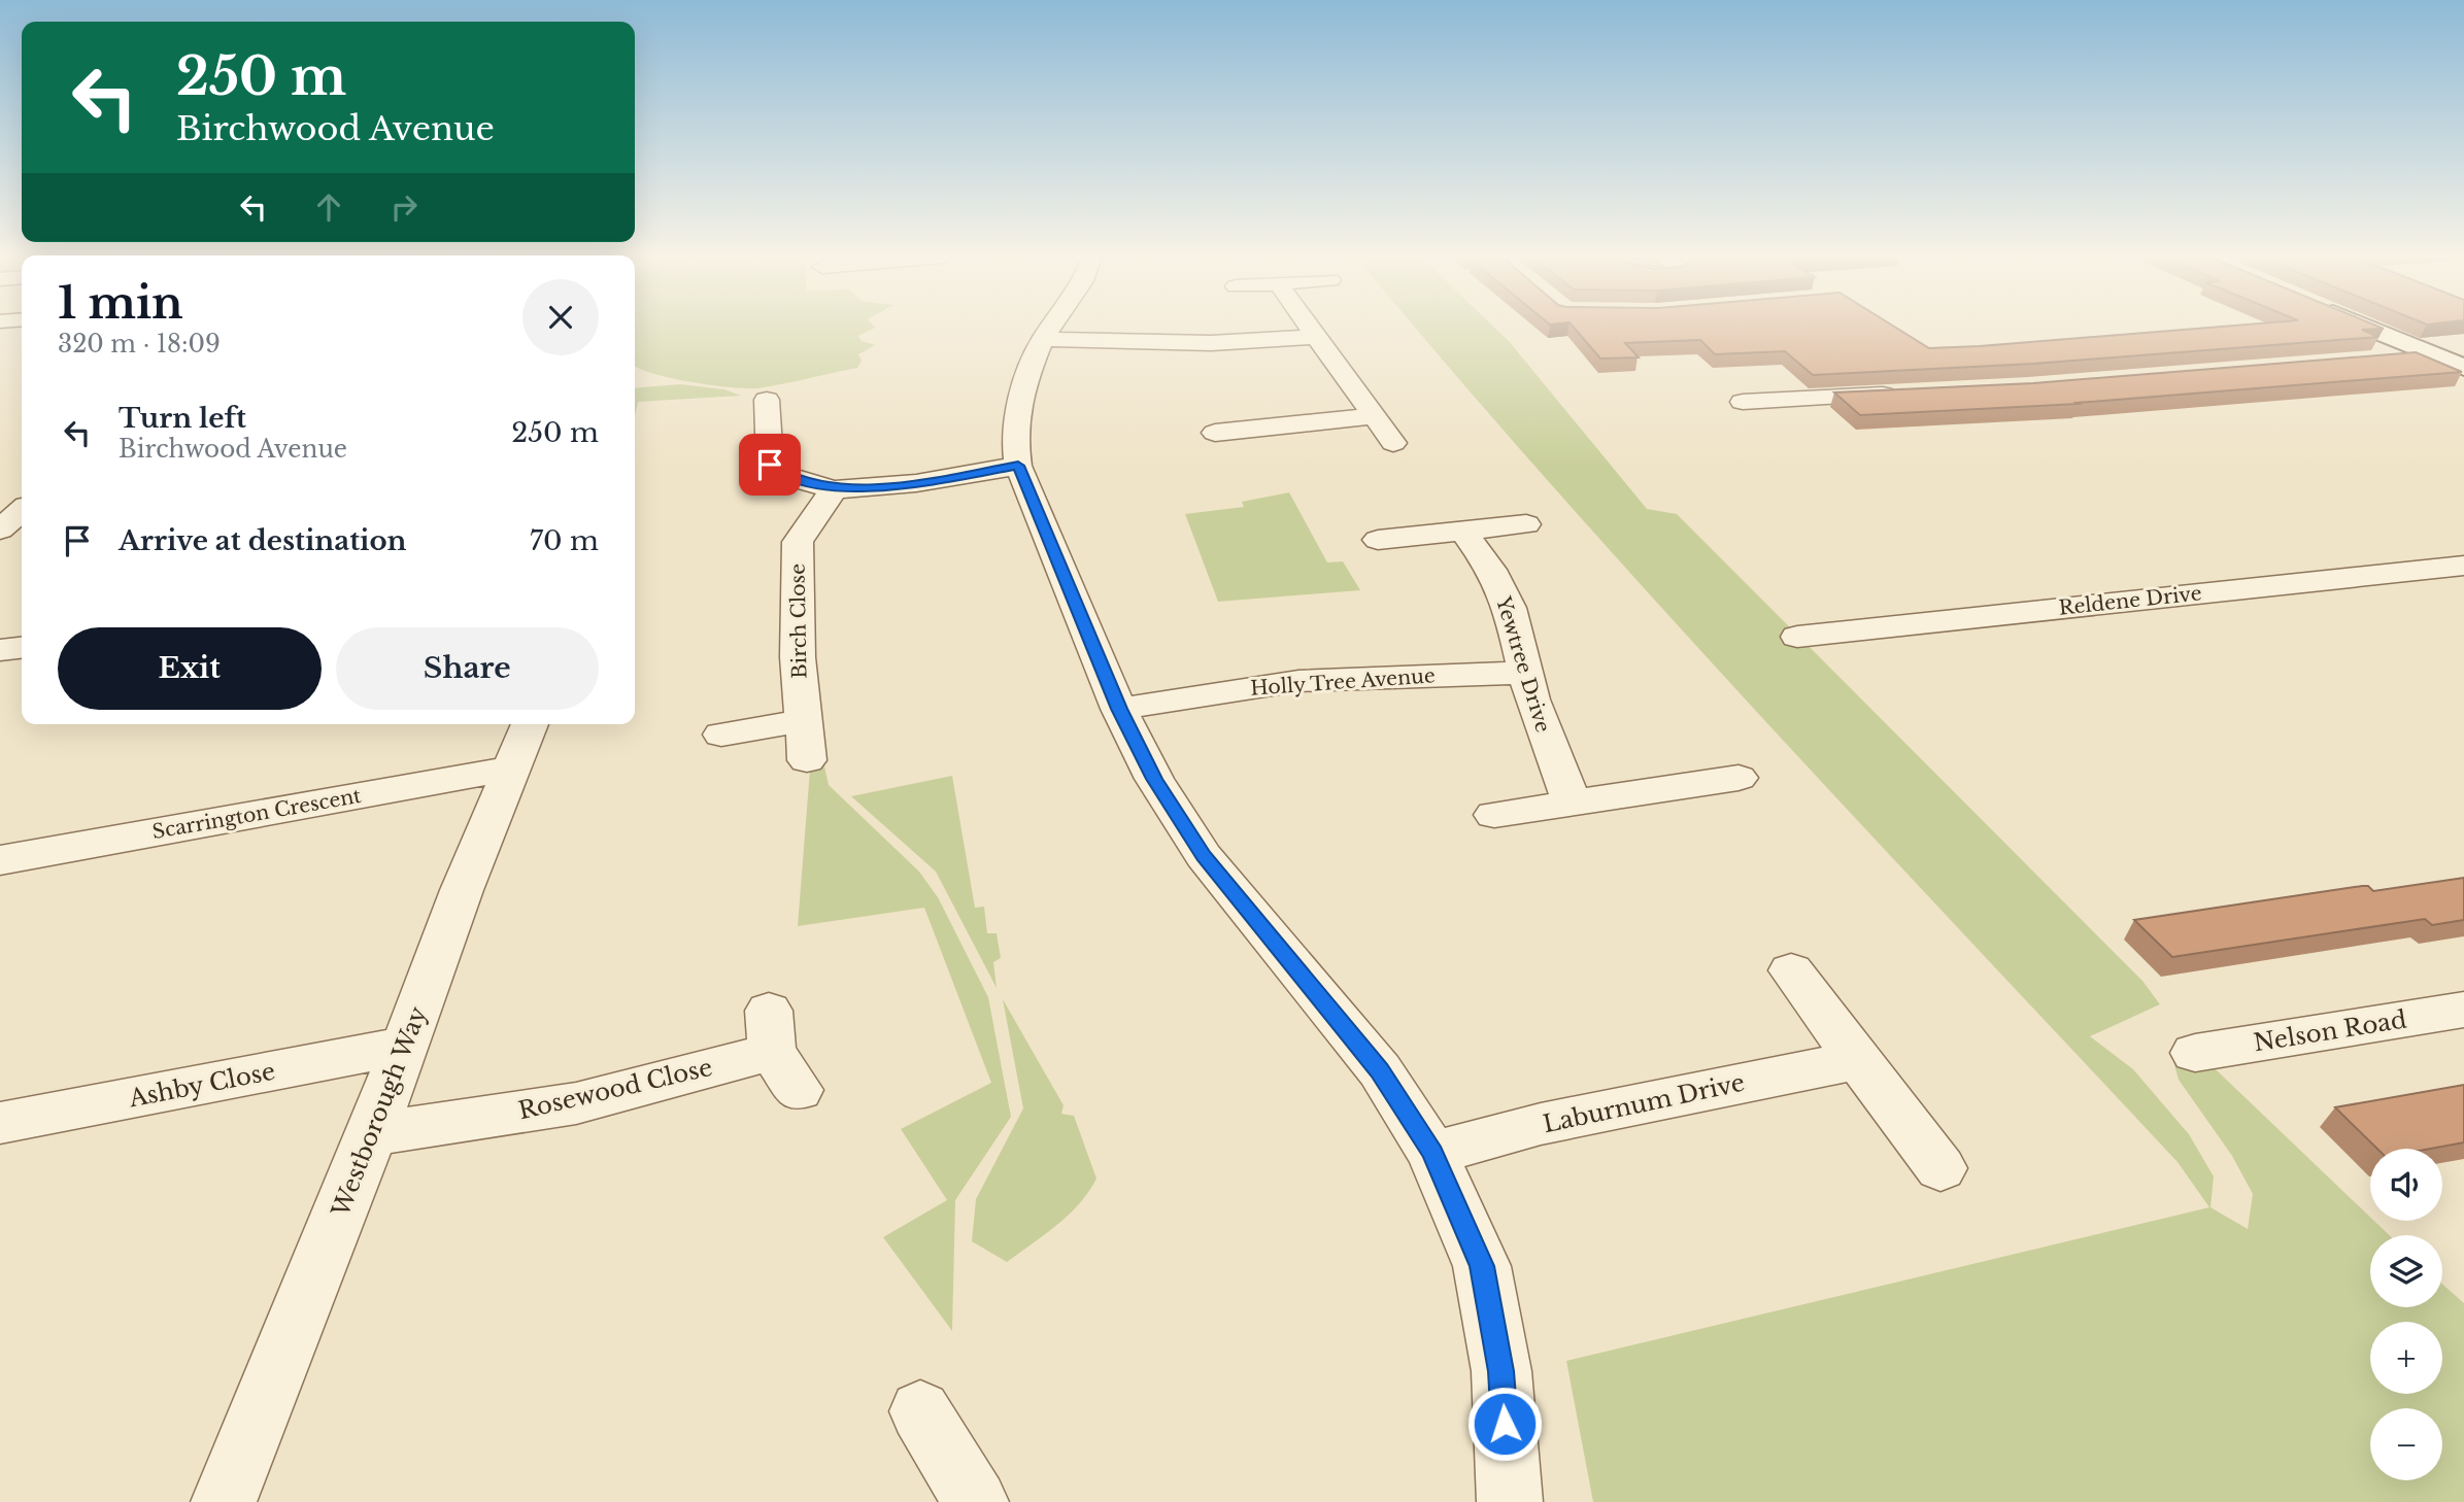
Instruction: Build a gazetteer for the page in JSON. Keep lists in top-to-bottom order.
{
  "streets": {
    "street": [
      "Reldene Drive",
      "Birch Close",
      "Yewtree Drive",
      "Holly Tree Avenue",
      "Scarrington Crescent",
      "Nelson Road",
      "Ashby Close",
      "Rosewood Close",
      "Laburnum Drive",
      "Westborough Way"
    ]
  },
  "crossings": [
    ["Yewtree Drive", "Holly Tree Avenue"],
    ["Scarrington Crescent", "Westborough Way"],
    ["Ashby Close", "Westborough Way"],
    ["Rosewood Close", "Westborough Way"]
  ],
  "page": {
    "turn": ["250 m", "Birchwood Avenue"],
    "heading": ["1 min", "320 m · 18:09"],
    "list": [
      {
        "name": "Turn left",
        "note": "Birchwood Avenue",
        "value": "250 m"
      },
      {
        "name": "Arrive at destination",
        "value": "70 m"
      }
    ],
    "buttons": ["Exit", "Share"],
    "map_buttons": ["+", "−"]
  }
}
